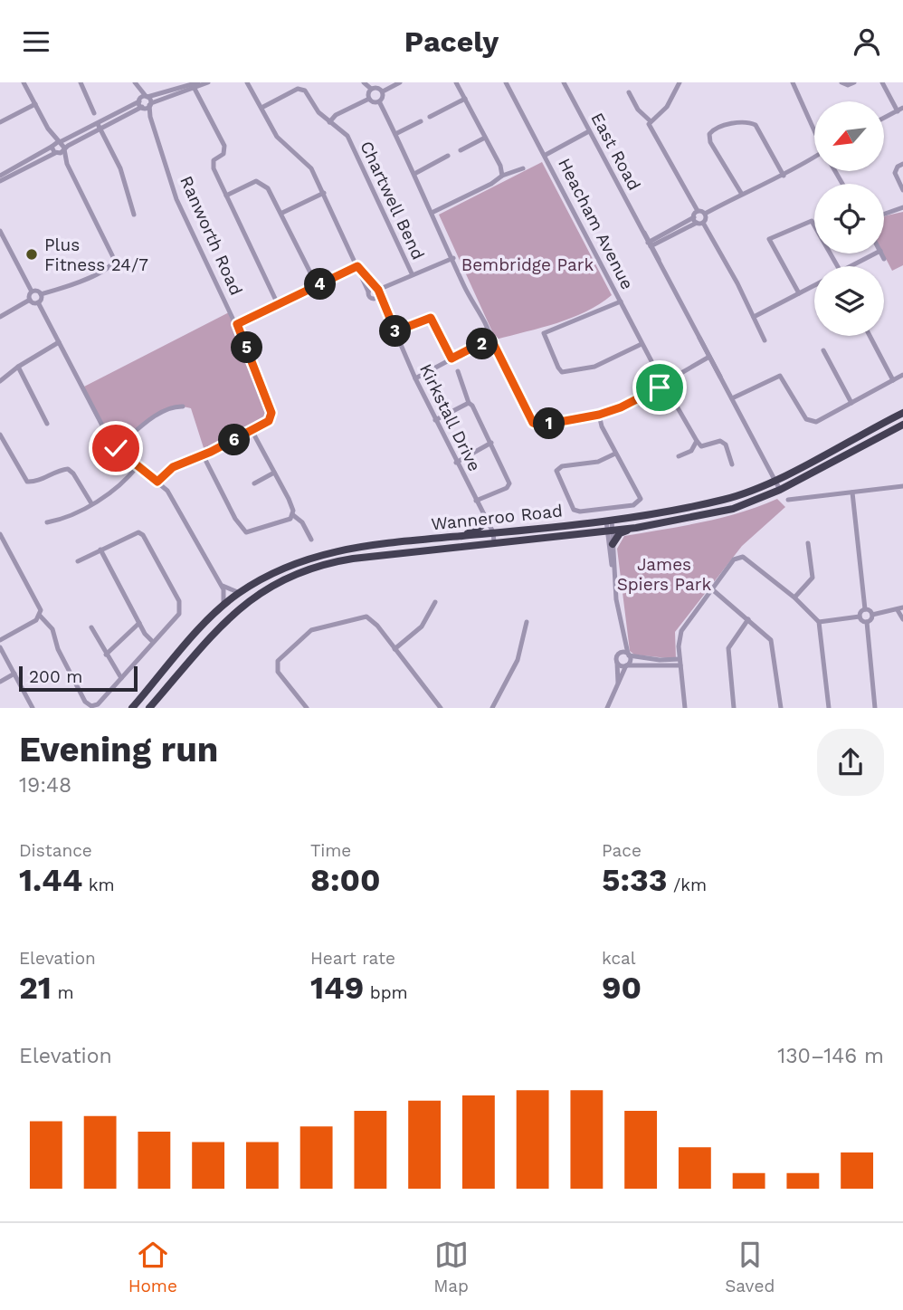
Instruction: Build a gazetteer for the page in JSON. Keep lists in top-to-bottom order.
{
  "streets": {
    "highway": ["Wanneroo Road"],
    "street": [
      "East Road",
      "Chartwell Bend",
      "Heacham Avenue",
      "Ranworth Road",
      "Kirkstall Drive"
    ]
  },
  "crossings": [
    ["East Road", "Wanneroo Road"],
    ["Chartwell Bend", "Kirkstall Drive"],
    ["Kirkstall Drive", "Wanneroo Road"]
  ],
  "parks": ["Bembridge Park", "James Spiers Park"],
  "places": ["Plus Fitness 24/7"],
  "scale_bar": "200 m",
  "north": "bottom left",
  "page": {
    "header": "Pacely",
    "pins": [
      "4",
      "3",
      "2",
      "5",
      "1",
      "6"
    ],
    "scale": "200 m",
    "heading": ["Evening run", "19:48"],
    "stats": [
      ["Distance", "1.44 km"],
      ["Time", "8:00"],
      ["Pace", "5:33 /km"],
      ["Elevation", "21 m"],
      ["Heart rate", "149 bpm"],
      ["kcal", "90"]
    ],
    "chart": ["Elevation", "130–146 m"],
    "tabs": ["Home", "Map", "Saved"]
  }
}
